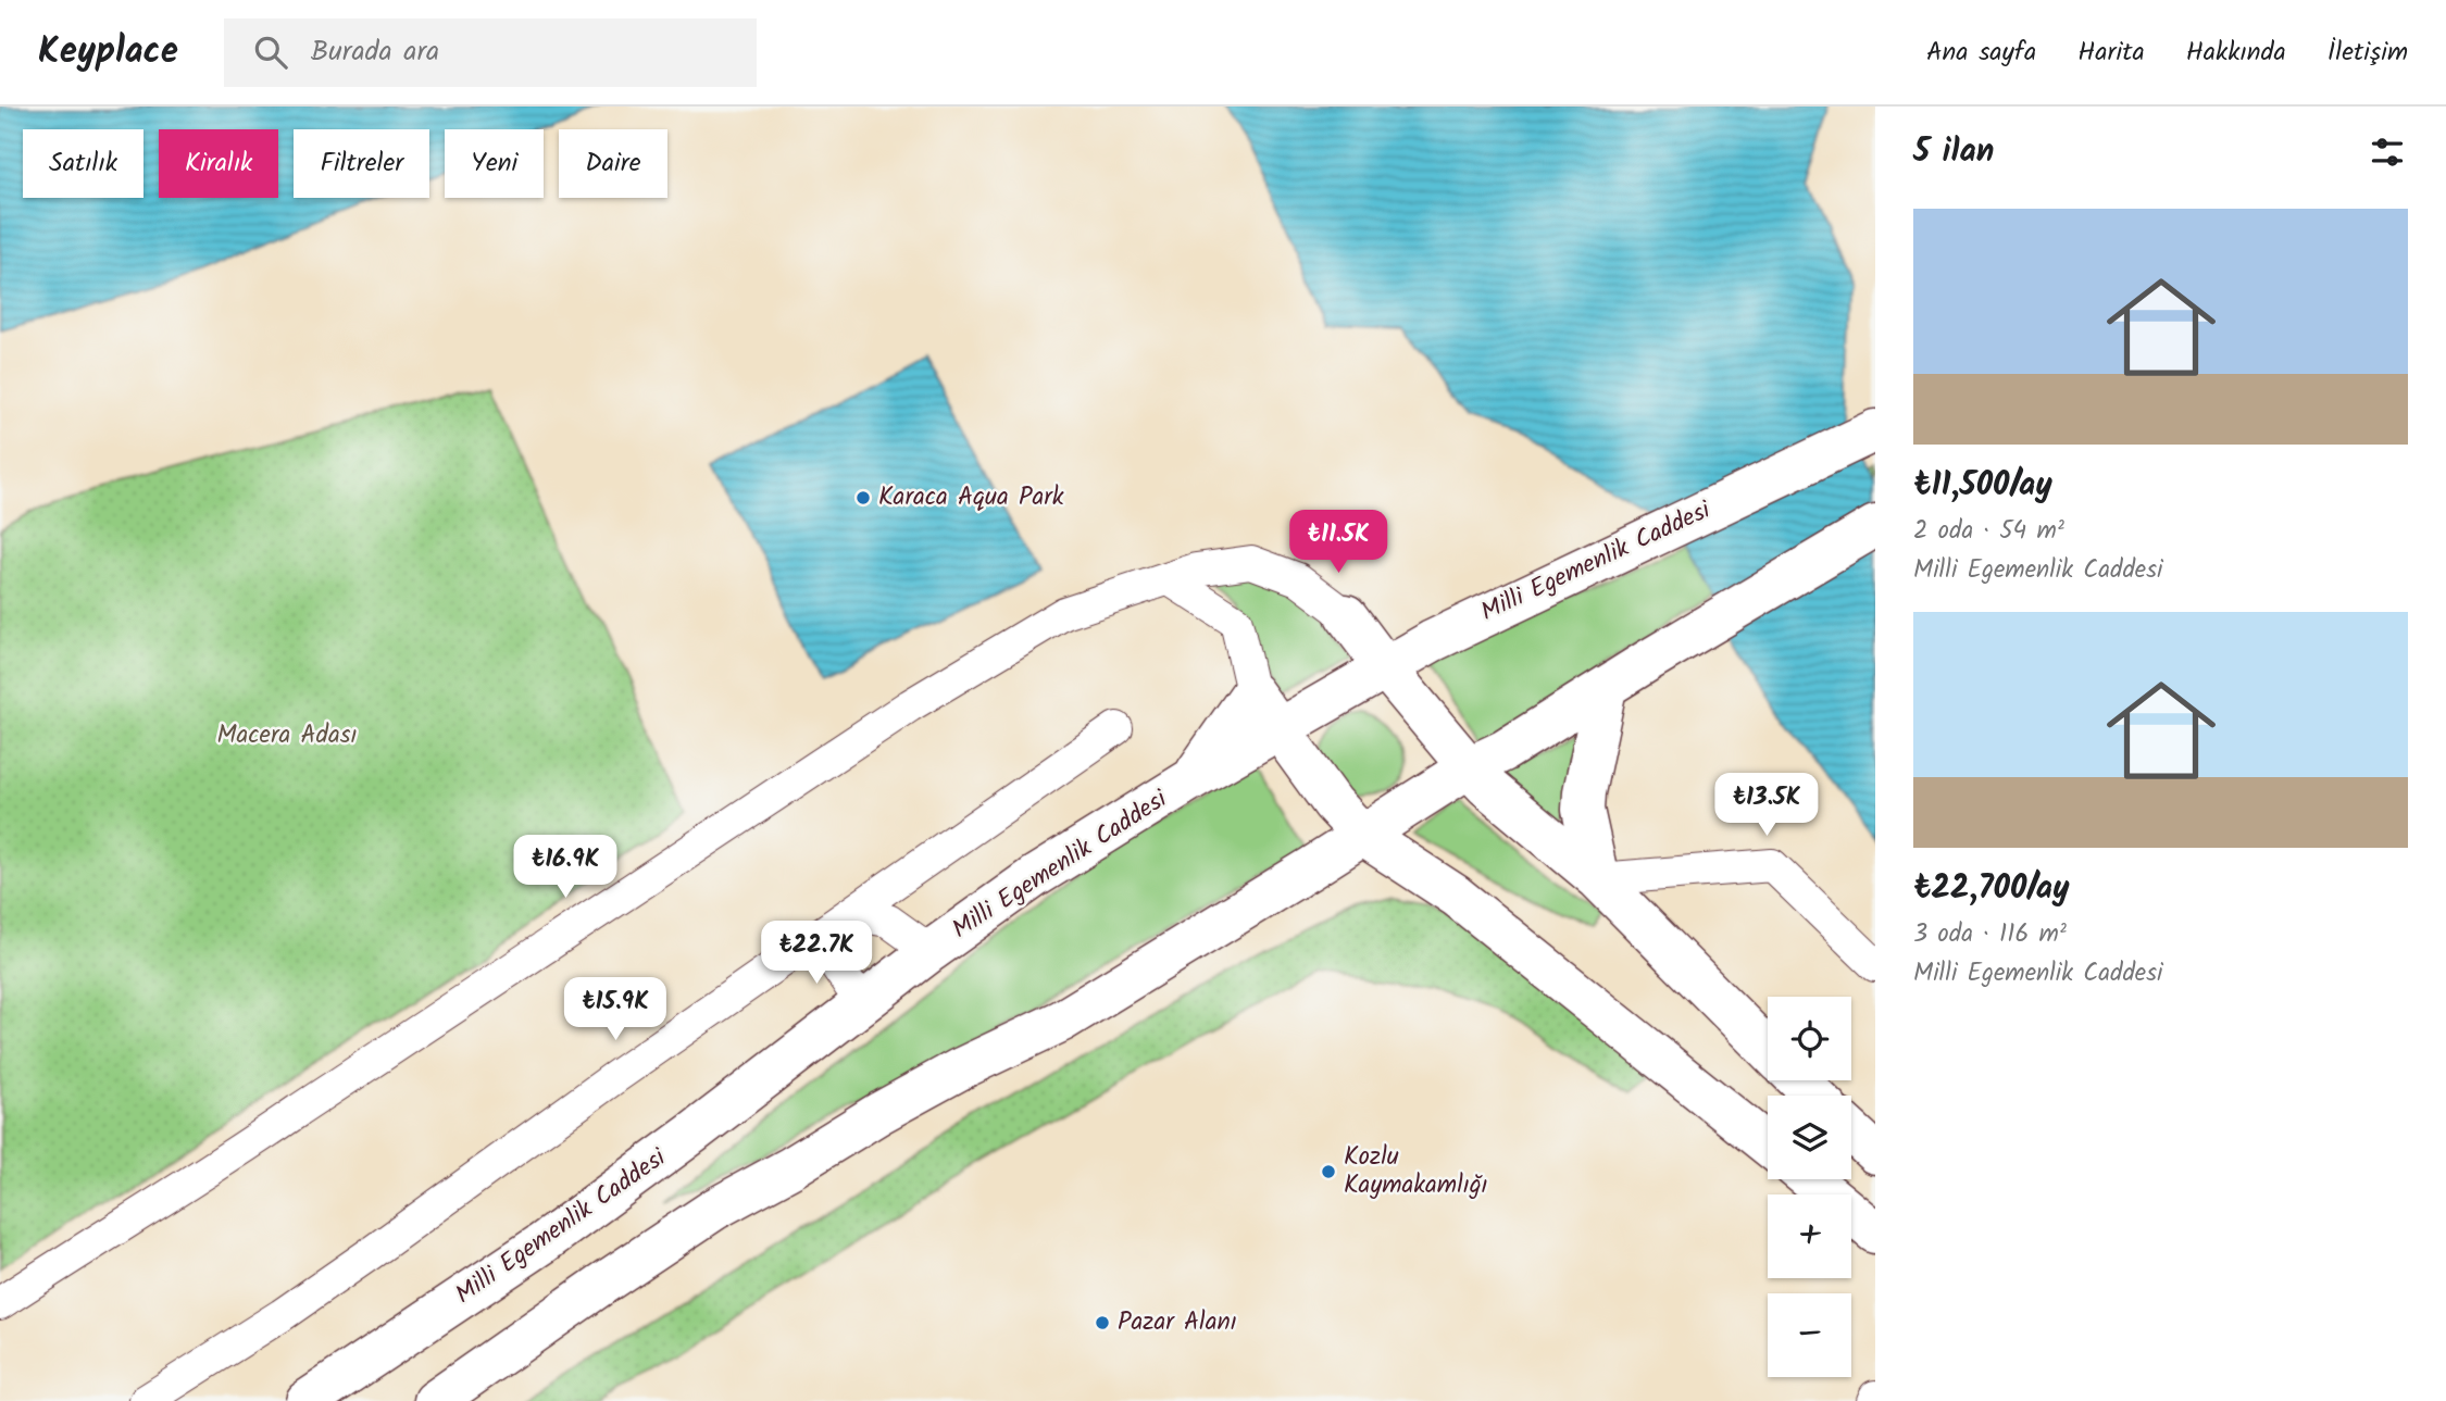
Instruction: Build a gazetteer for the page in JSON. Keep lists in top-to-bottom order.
{
  "streets": {
    "highway": ["Milli Egemenlik Caddesi"]
  },
  "parks": ["Macera Adası"],
  "places": ["Karaca Aqua Park", "Kozlu Kaymakamlığı", "Pazar Alanı"],
  "page": {
    "header": "Keyplace",
    "search": "Burada ara",
    "nav": [
      "Ana sayfa",
      "Harita",
      "Hakkında",
      "İletişim"
    ],
    "heading": "5 ilan",
    "chip": [
      "Satılık",
      "Kiralık",
      "Filtreler",
      "Yeni",
      "Daire"
    ],
    "list": [
      {
        "name": "₺11,500/ay",
        "note": "2 oda · 54 m² · Milli Egemenlik Caddesi"
      },
      {
        "name": "₺22,700/ay",
        "note": "3 oda · 116 m² · Milli Egemenlik Caddesi"
      }
    ],
    "price": [
      "₺11.5K",
      "₺13.5K",
      "₺16.9K",
      "₺22.7K",
      "₺15.9K"
    ],
    "map_buttons": ["+", "−"]
  }
}
